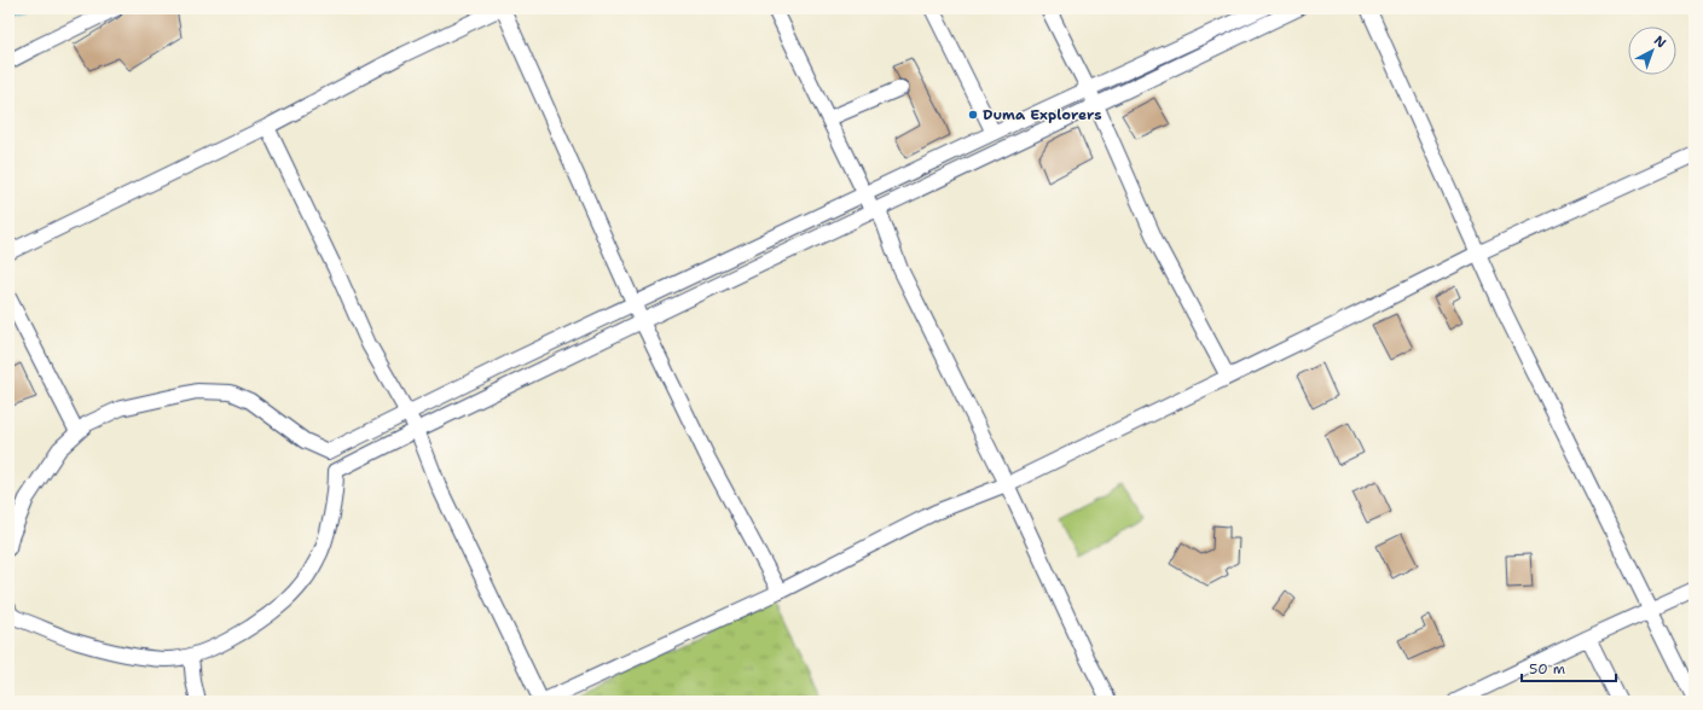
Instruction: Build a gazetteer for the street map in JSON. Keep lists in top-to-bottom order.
{
  "places": ["Duma Explorers"],
  "scale_bar": "50 m",
  "north": "top right"
}
